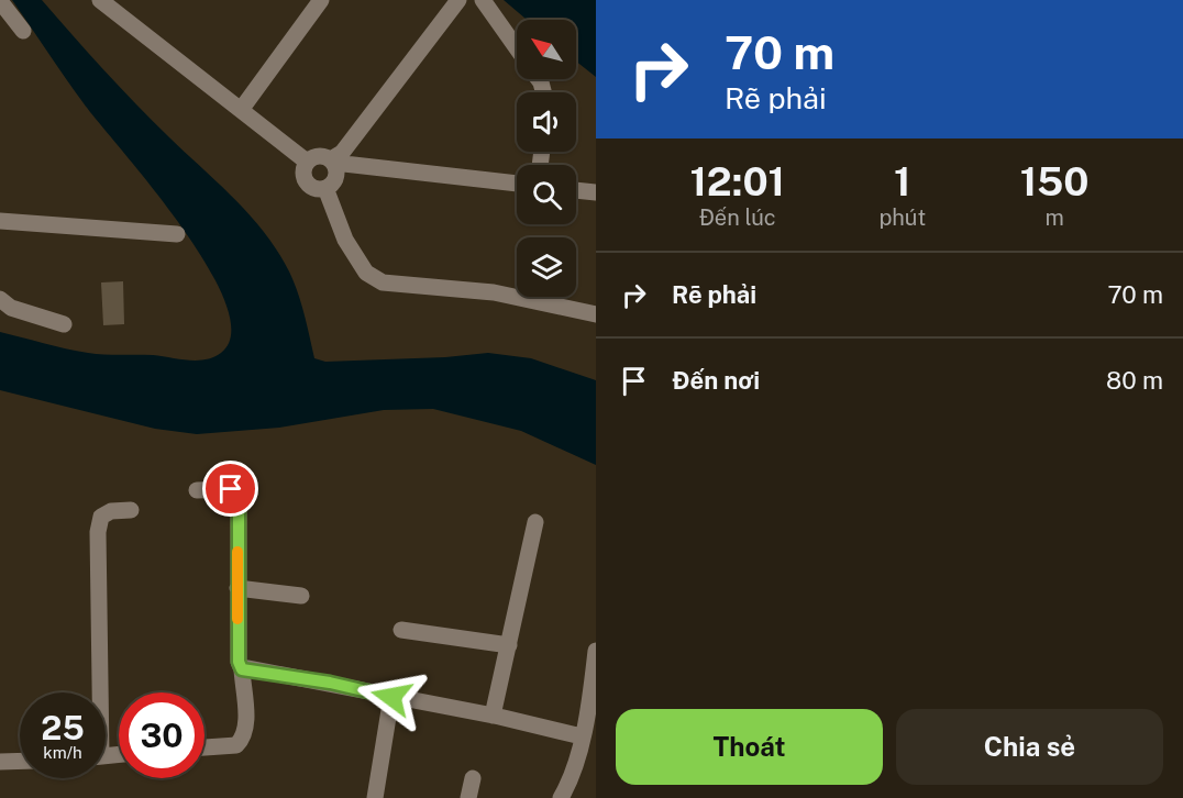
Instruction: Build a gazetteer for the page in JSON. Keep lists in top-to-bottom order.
{
  "north": "top left",
  "page": {
    "turn": ["70 m", "Rẽ phải"],
    "eta": [
      "12:01",
      "Đến lúc",
      "1",
      "phút",
      "150",
      "m"
    ],
    "list": [
      {
        "name": "Rẽ phải",
        "value": "70 m"
      },
      {
        "name": "Đến nơi",
        "value": "80 m"
      }
    ],
    "speed": "25 km/h",
    "limit": "30",
    "buttons": ["Thoát", "Chia sẻ"]
  }
}
